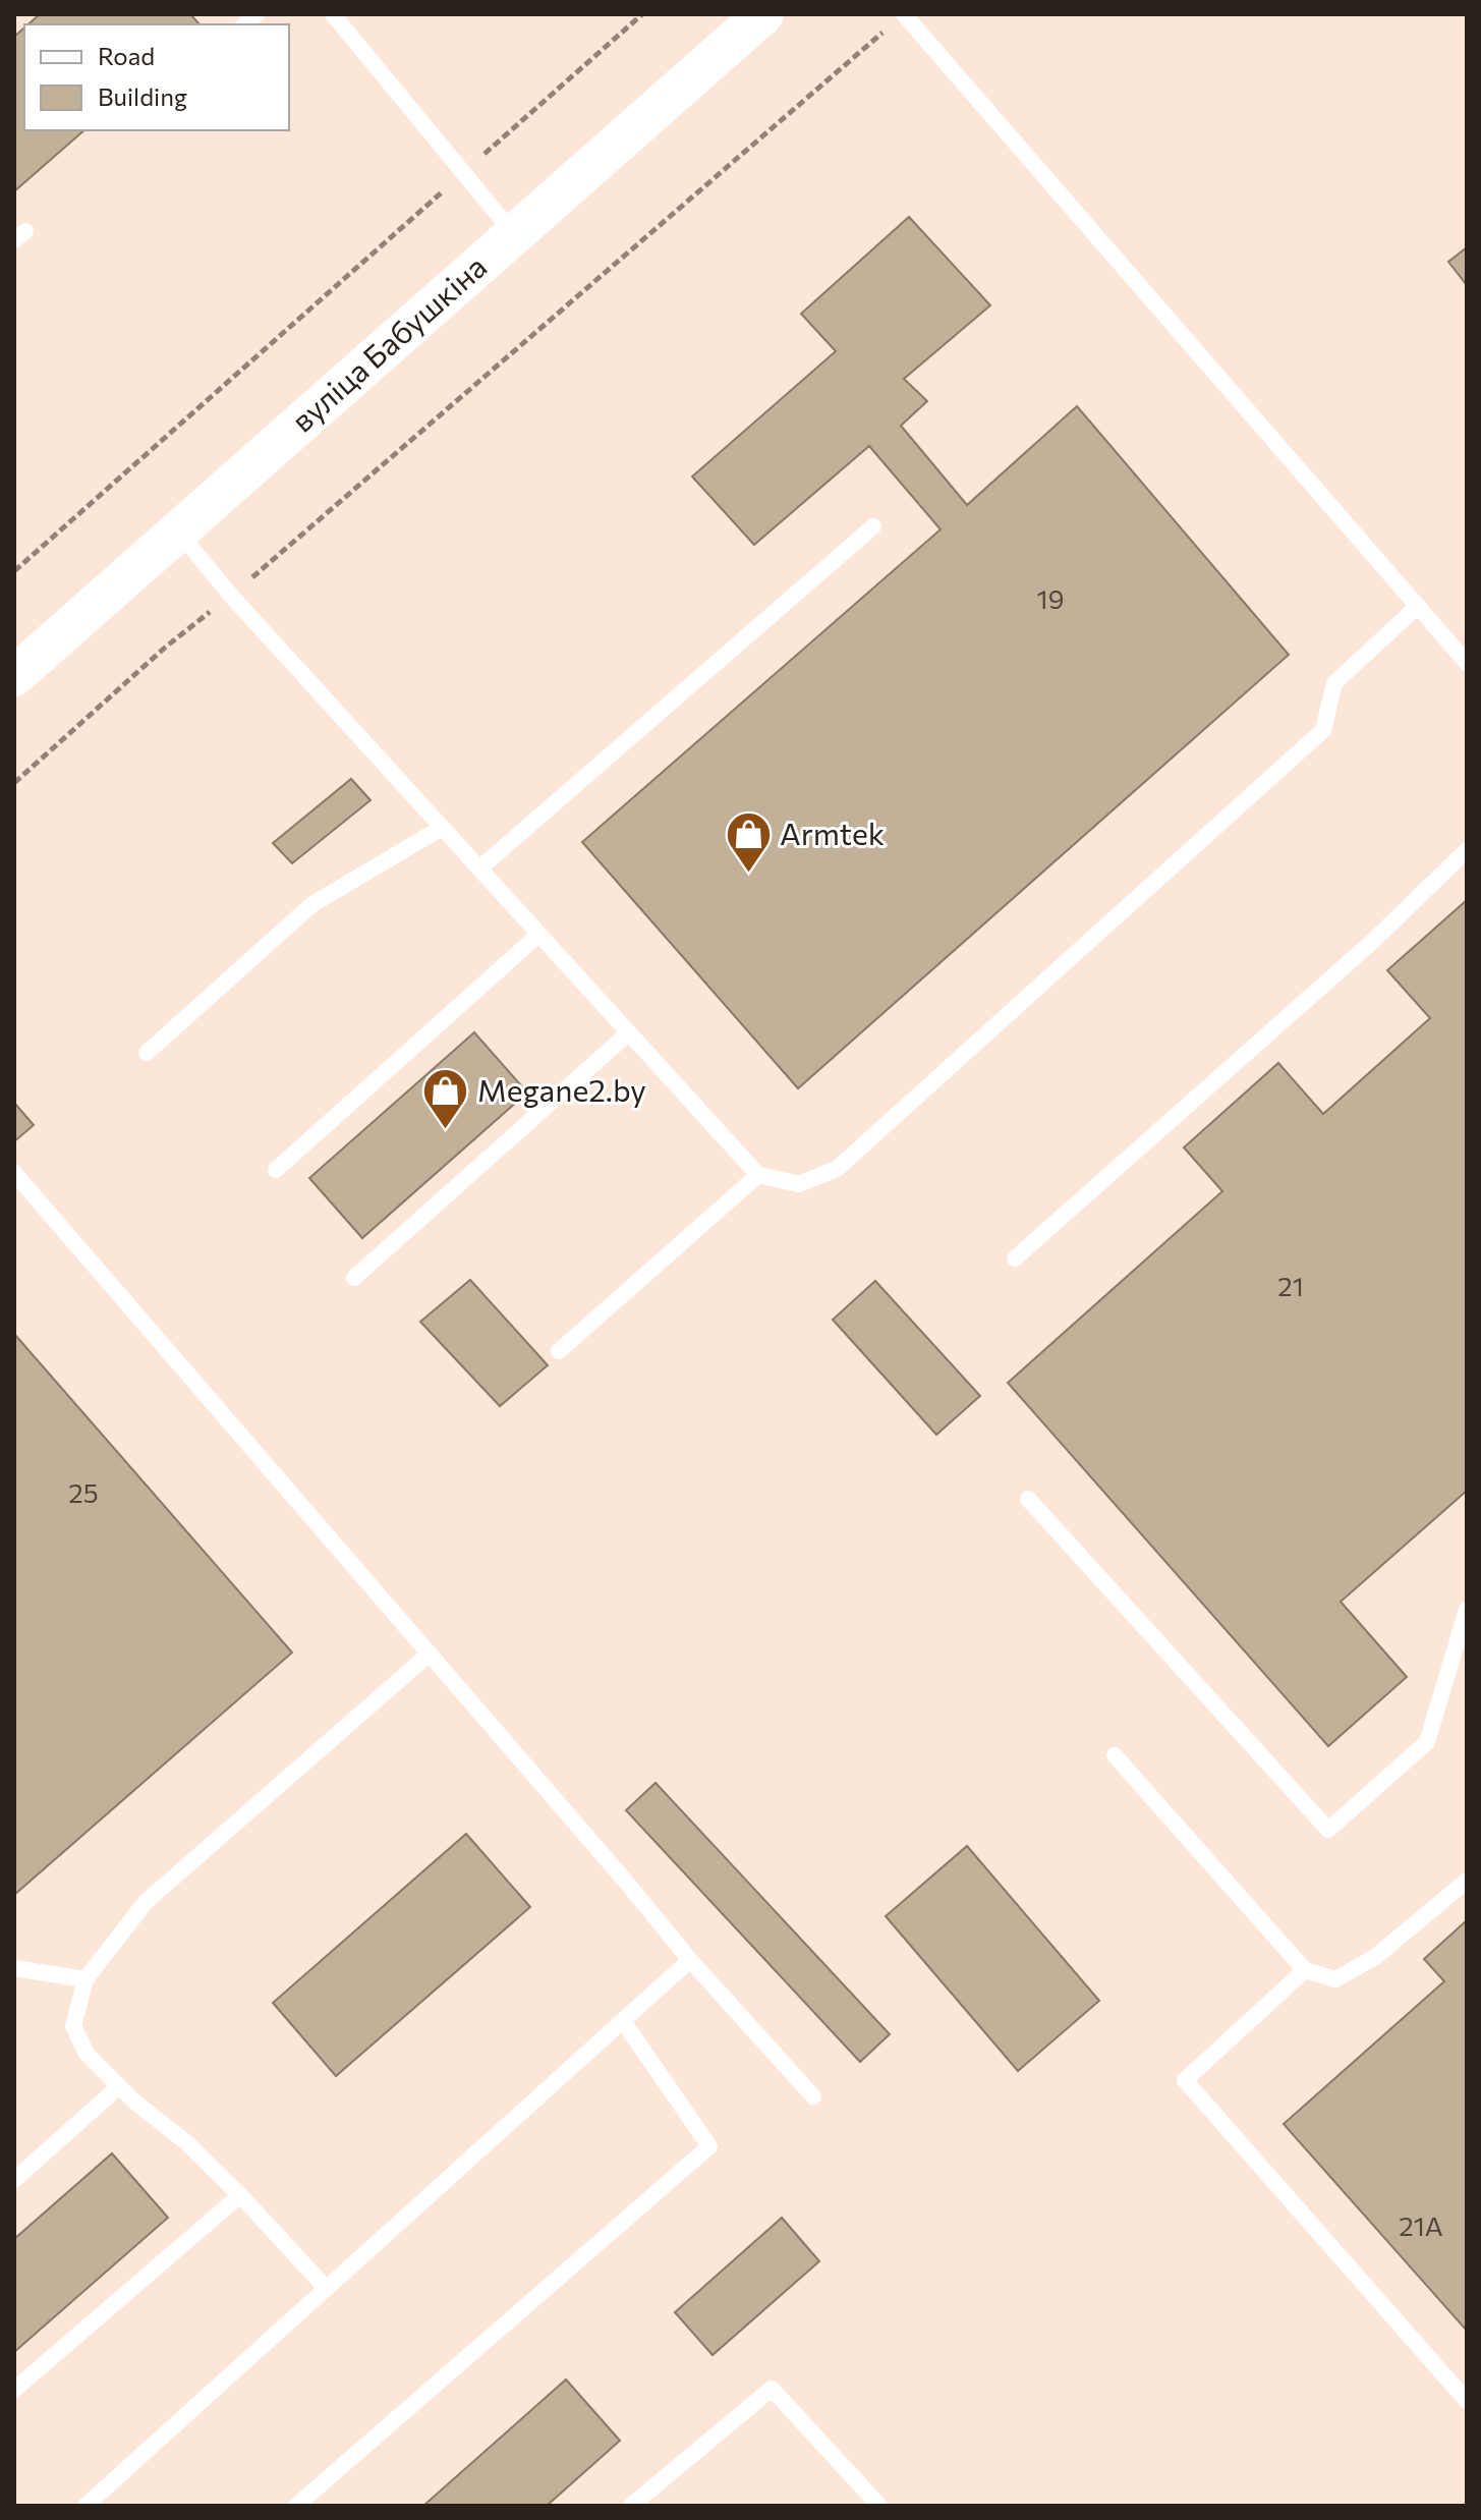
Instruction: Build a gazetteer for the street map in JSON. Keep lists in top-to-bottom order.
{
  "streets": {
    "street": ["вуліца Бабушкіна"]
  },
  "places": {
    "shop": ["Armtek", "Megane2.by"]
  },
  "house_numbers": [
    "19",
    "21",
    "25",
    "21А"
  ],
  "legend": ["Road", "Building"]
}
